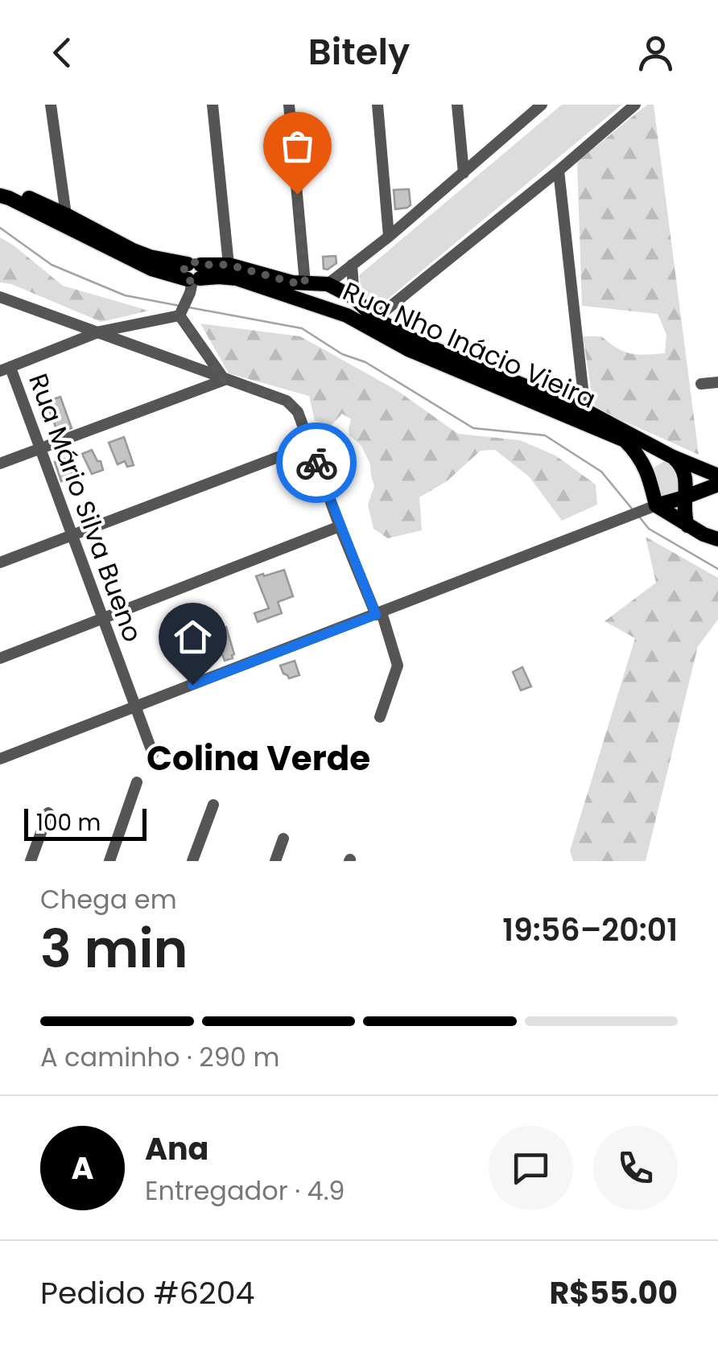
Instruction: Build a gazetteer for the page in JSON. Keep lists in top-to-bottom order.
{
  "streets": {
    "main road": ["Rua Nho Inácio Vieira"],
    "street": ["Rua Mário Silva Bueno"]
  },
  "districts": ["Colina Verde"],
  "scale_bar": "100 m",
  "page": {
    "header": "Bitely",
    "scale": "100 m",
    "heading": ["3 min", "Chega em", "19:56–20:01"],
    "panel": [
      "Ana",
      "Entregador · 4.9",
      "Pedido #6204",
      "R$55.00"
    ],
    "bar": "A caminho · 290 m",
    "round": "A"
  }
}
